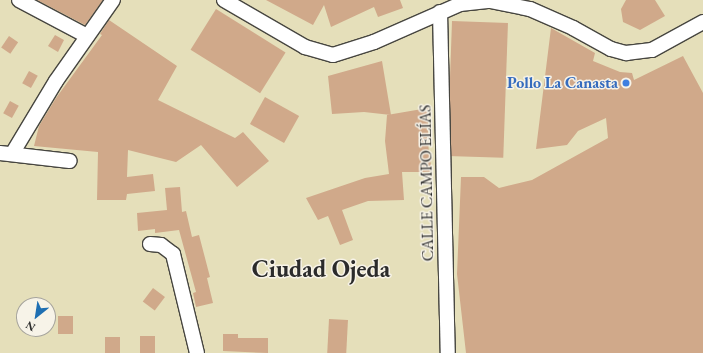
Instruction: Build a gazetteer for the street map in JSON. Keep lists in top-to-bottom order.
{
  "streets": {
    "street": ["CALLE CAMPO ELÍAS"]
  },
  "districts": ["Ciudad Ojeda"],
  "places": ["Pollo La Canasta"],
  "north": "bottom left"
}
